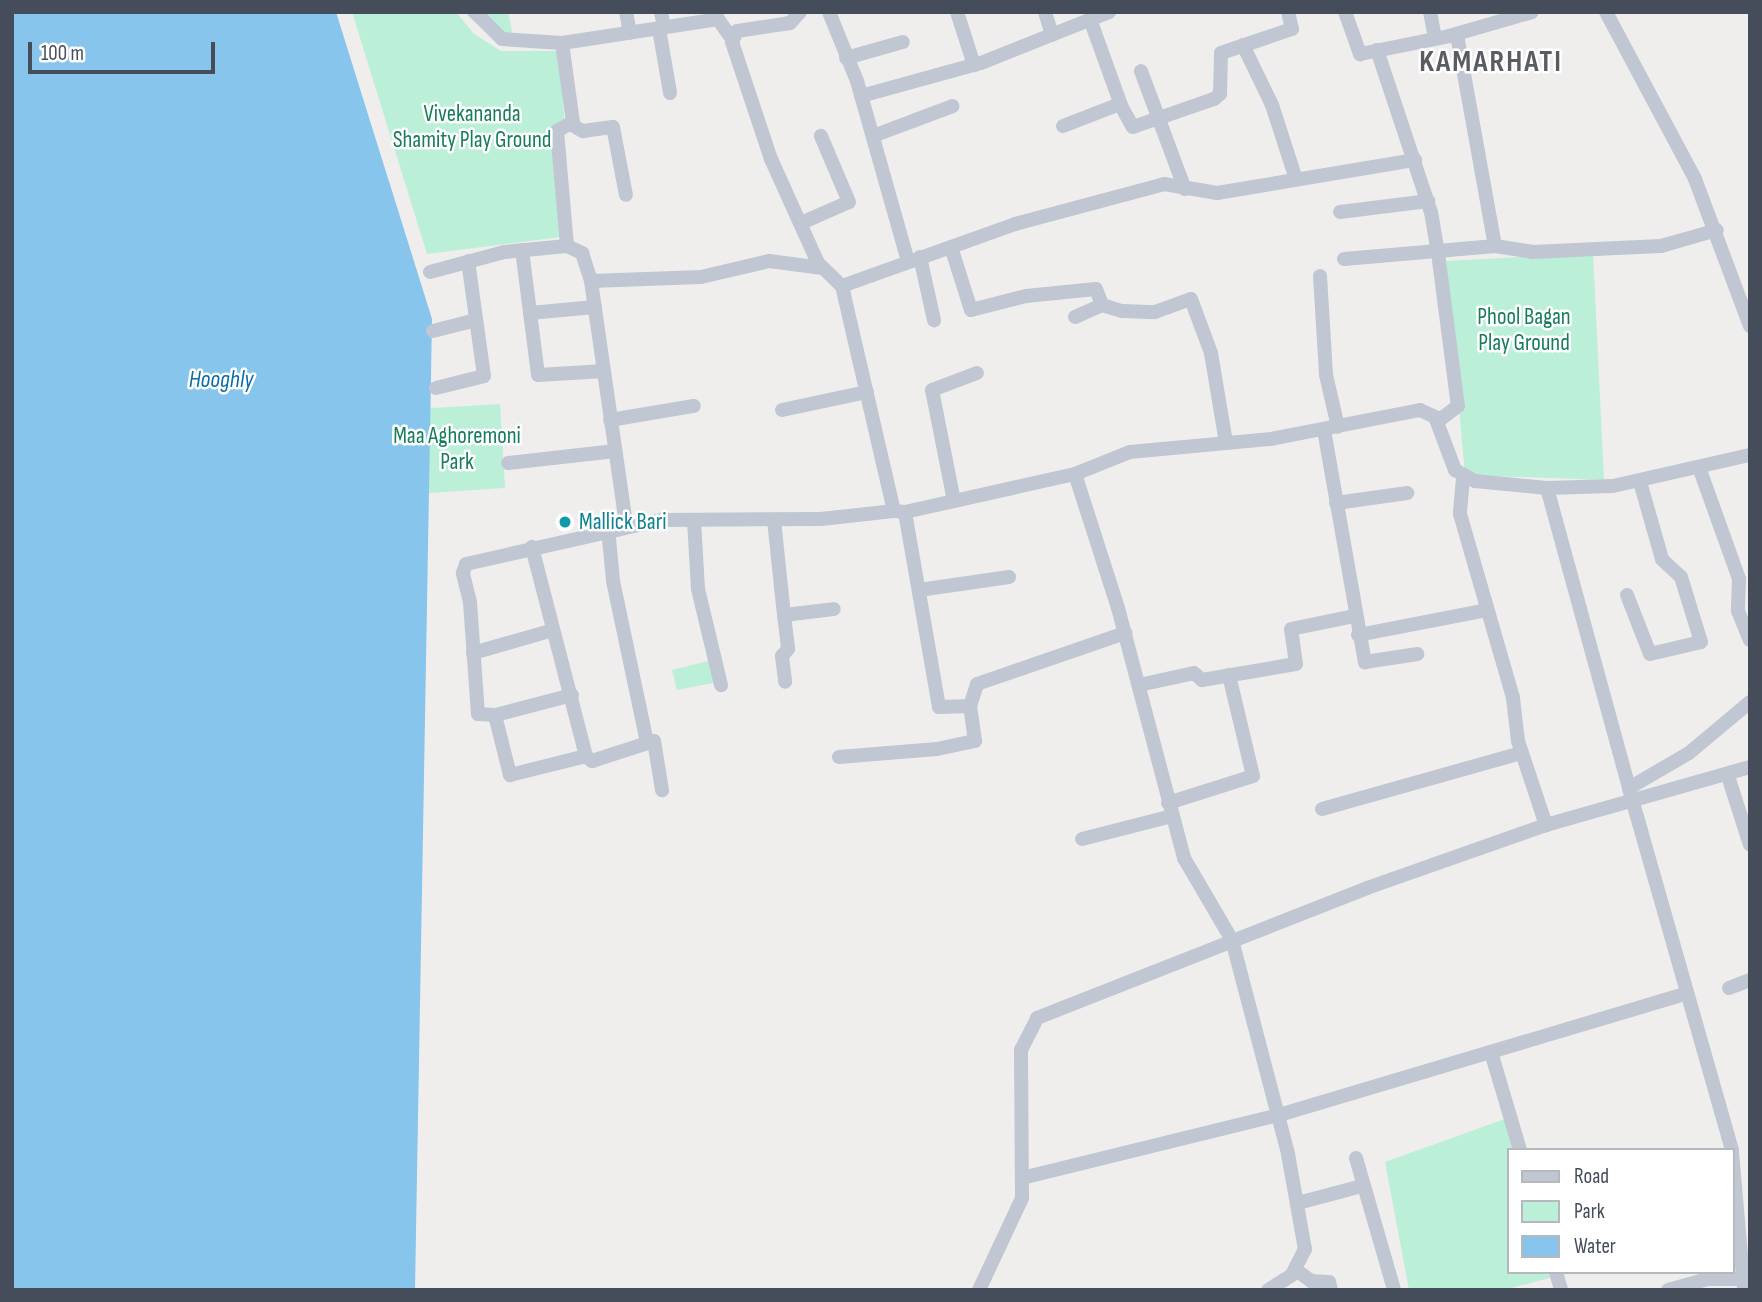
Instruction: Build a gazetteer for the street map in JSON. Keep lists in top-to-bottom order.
{
  "districts": ["KAMARHATI"],
  "water": ["Hooghly"],
  "parks": ["Vivekananda Shamity Play Ground", "Phool Bagan Play Ground", "Maa Aghoremoni Park"],
  "places": ["Mallick Bari"],
  "legend": ["Road", "Park", "Water"],
  "scale_bar": "100 m"
}
